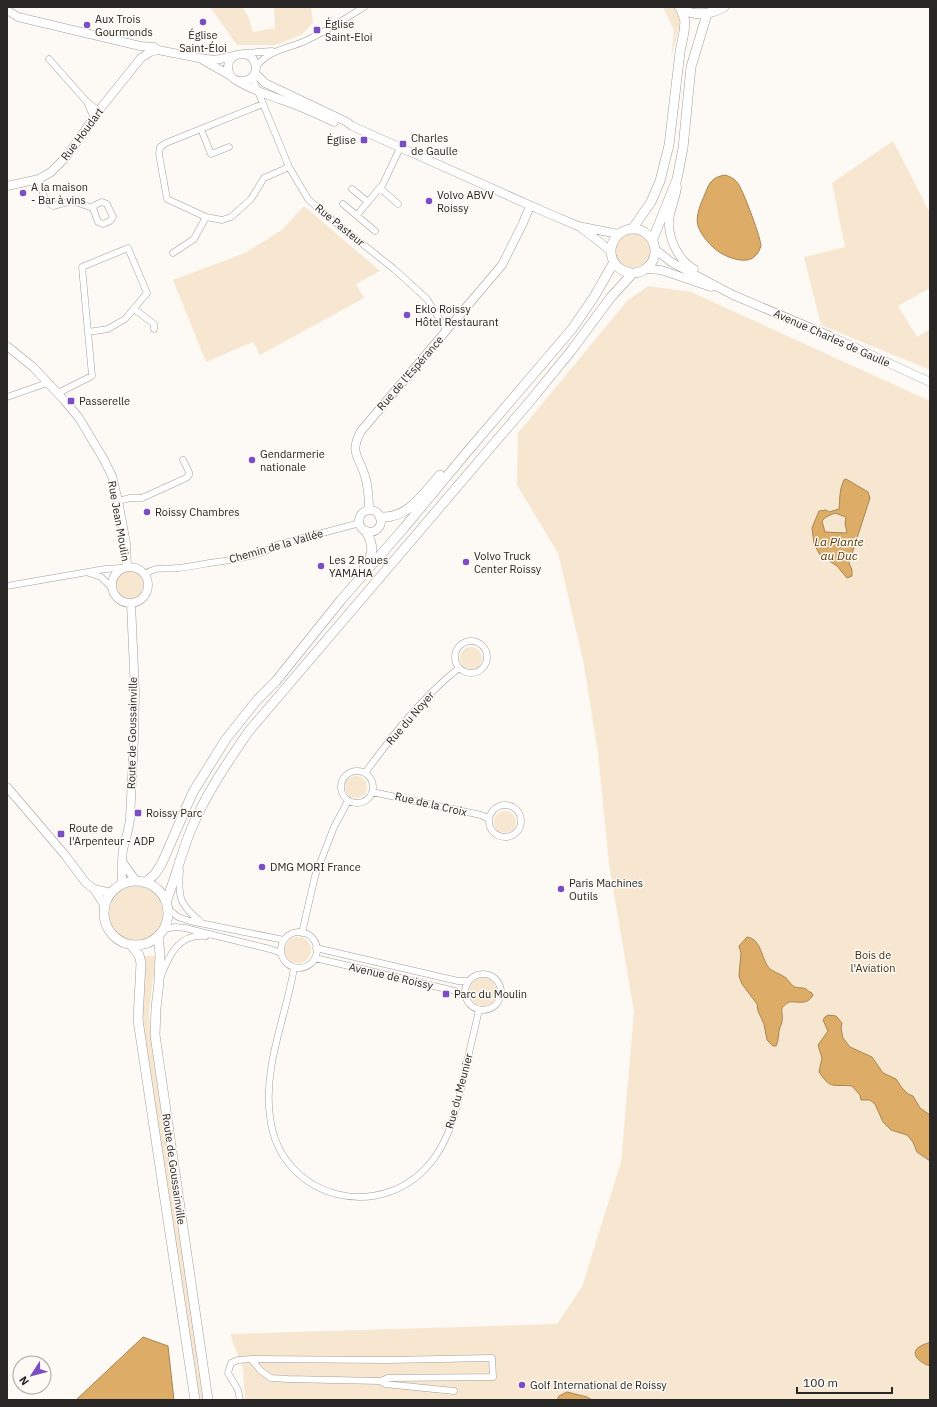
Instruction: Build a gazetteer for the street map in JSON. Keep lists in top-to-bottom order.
{
  "streets": {
    "main road": ["Route de Goussainville"],
    "street": [
      "Rue Houdart",
      "Rue Pasteur",
      "Avenue Charles de Gaulle",
      "Rue de l'Espérance",
      "Rue Jean Moulin",
      "Chemin de la Vallée",
      "Rue du Noyer",
      "Rue de la Croix",
      "Avenue de Roissy",
      "Rue du Meunier"
    ]
  },
  "crossings": [
    ["Rue Pasteur", "Rue de l'Espérance"],
    ["Rue de l'Espérance", "Chemin de la Vallée"],
    ["Rue Jean Moulin", "Chemin de la Vallée"],
    ["Rue Jean Moulin", "Route de Goussainville"],
    ["Chemin de la Vallée", "Route de Goussainville"],
    ["Rue du Noyer", "Rue de la Croix"],
    ["Avenue de Roissy", "Rue du Meunier"]
  ],
  "water": ["La Plante au Duc"],
  "parks": ["Bois de l'Aviation"],
  "places": {
    "other": [
      "Église Saint-Éloi",
      "Aux Trois Gourmonds",
      "A la maison - Bar à vins",
      "Volvo ABVV Roissy",
      "Eklo Roissy Hôtel Restaurant",
      "Gendarmerie nationale",
      "Roissy Chambres",
      "Volvo Truck Center Roissy",
      "Les 2 Roues YAMAHA",
      "DMG MORI France",
      "Paris Machines Outils",
      "Golf International de Roissy"
    ],
    "transit": [
      "Église Saint-Eloi",
      "Église",
      "Charles de Gaulle",
      "Passerelle",
      "Roissy Parc",
      "Route de l'Arpenteur - ADP",
      "Parc du Moulin"
    ]
  },
  "scale_bar": "100 m",
  "north": "bottom left"
}
